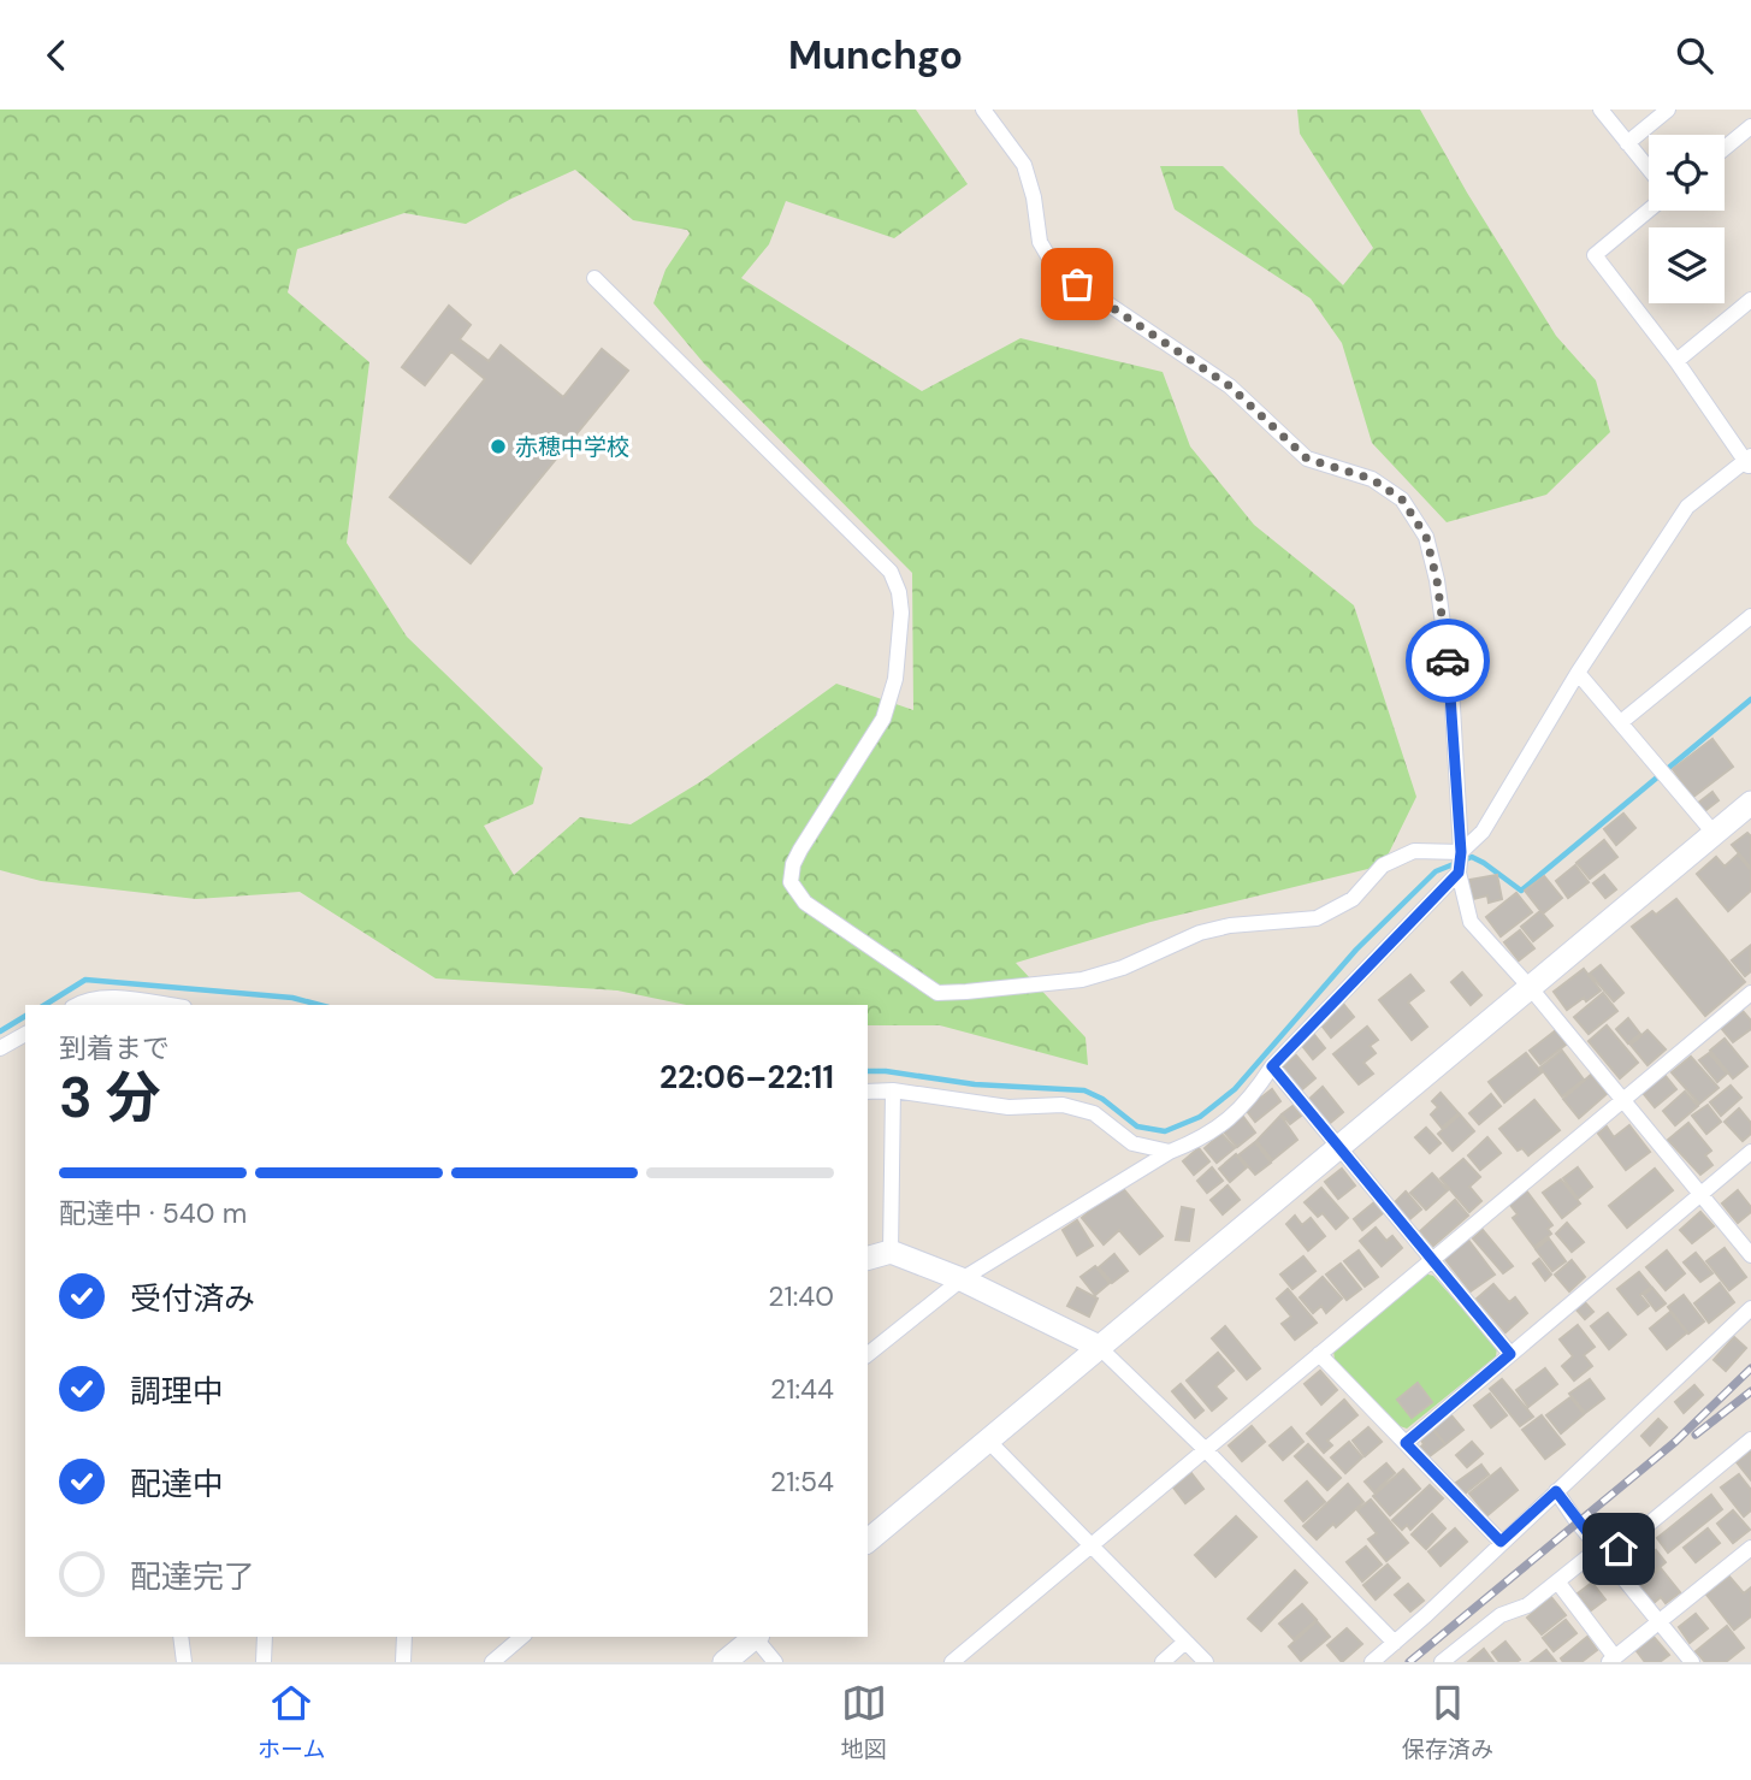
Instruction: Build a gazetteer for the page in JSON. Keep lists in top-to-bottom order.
{
  "places": ["赤穂中学校"],
  "page": {
    "header": "Munchgo",
    "heading": ["3 分", "到着まで", "22:06–22:11"],
    "bar": "配達中 · 540 m",
    "list": [
      ["受付済み", "21:40"],
      ["調理中", "21:44"],
      ["配達中", "21:54"],
      "配達完了"
    ],
    "tabs": ["ホーム", "地図", "保存済み"]
  }
}
